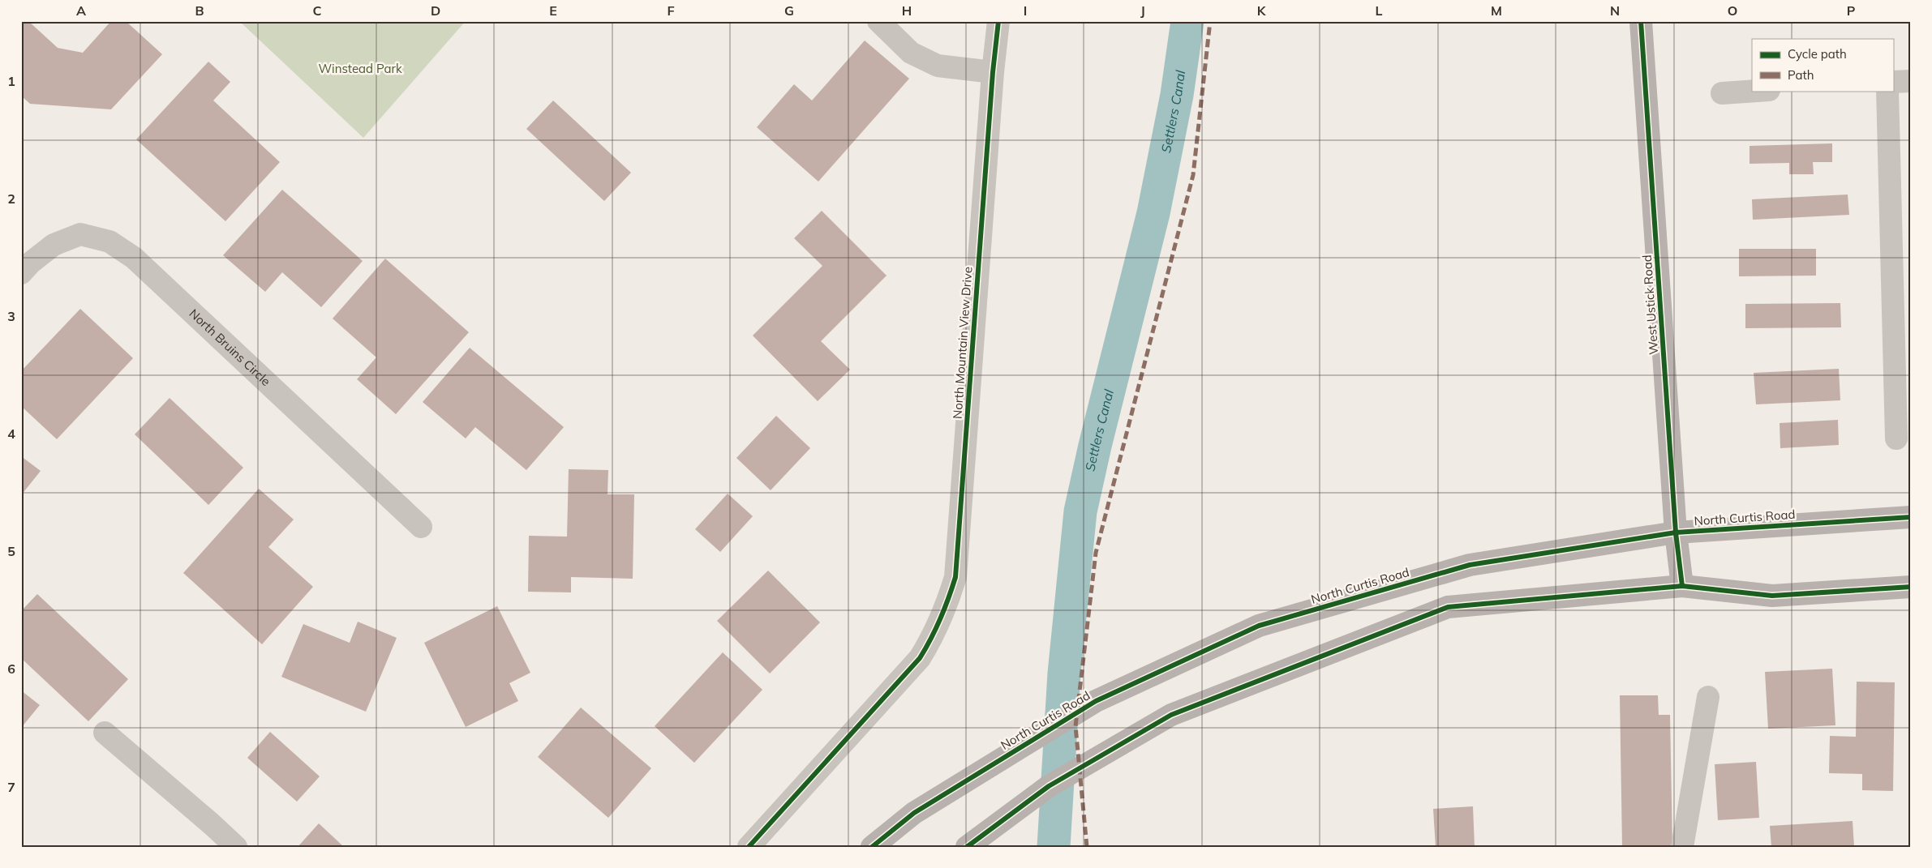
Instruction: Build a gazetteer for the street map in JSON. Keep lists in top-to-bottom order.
{
  "streets": {
    "main road": ["West Ustick Road", "North Curtis Road"],
    "street": ["North Mountain View Drive", "North Bruins Circle"]
  },
  "crossings": [
    ["West Ustick Road", "North Curtis Road"]
  ],
  "water": ["Settlers Canal"],
  "parks": ["Winstead Park"],
  "legend": ["Cycle path", "Path"],
  "grid": {
    "columns": [
      "A",
      "B",
      "C",
      "D",
      "E",
      "F",
      "G",
      "H",
      "I",
      "J",
      "K",
      "L",
      "M",
      "N",
      "O",
      "P"
    ],
    "rows": [
      "1",
      "2",
      "3",
      "4",
      "5",
      "6",
      "7"
    ]
  }
}
